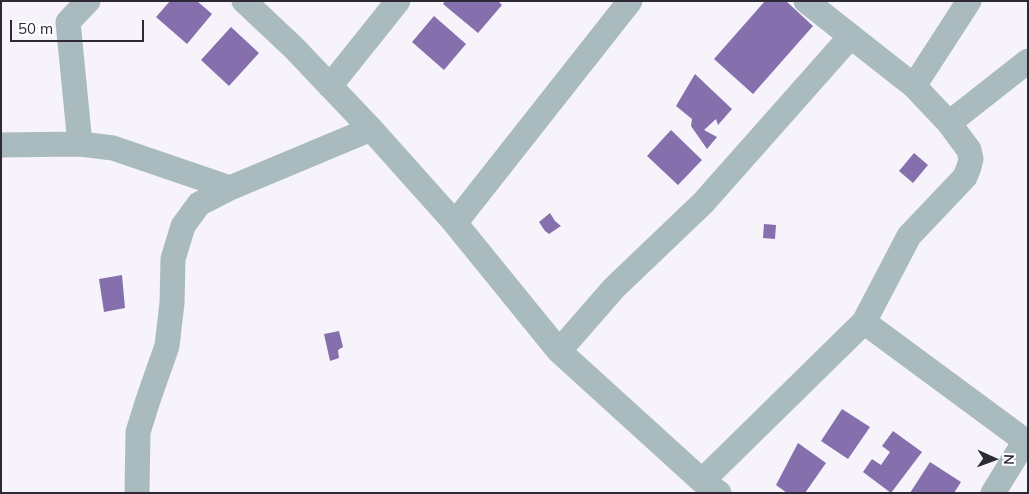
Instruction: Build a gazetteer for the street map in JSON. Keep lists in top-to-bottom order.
{
  "scale_bar": "50 m",
  "north": "right"
}
